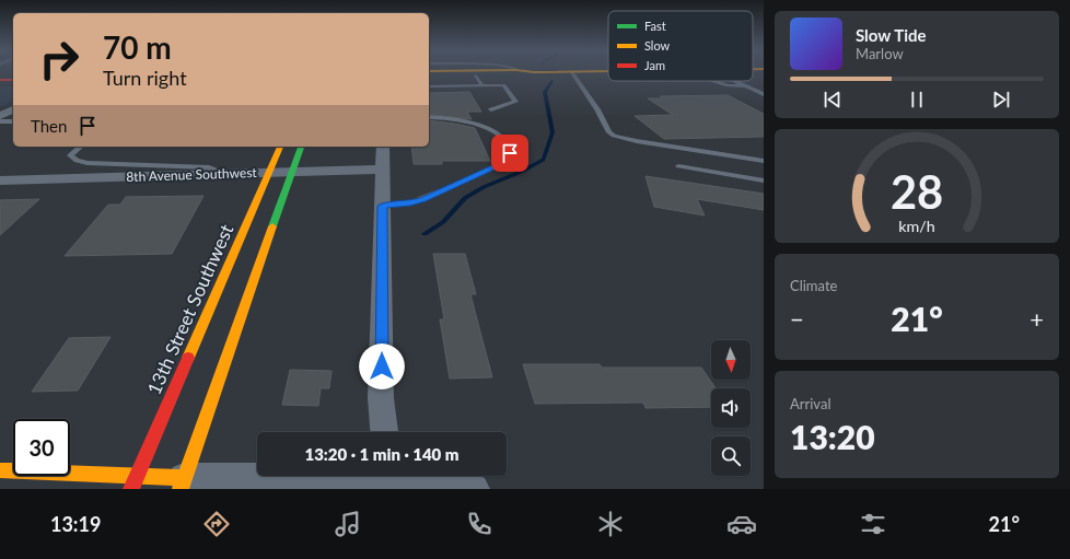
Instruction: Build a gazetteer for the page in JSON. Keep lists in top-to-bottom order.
{
  "streets": {
    "main road": ["13th Street Southwest"],
    "street": ["8th Avenue Southwest"]
  },
  "crossings": [
    ["8th Avenue Southwest", "13th Street Southwest"]
  ],
  "legend": ["Fast", "Slow", "Jam"],
  "north": "bottom",
  "page": {
    "turn": ["70 m", "Turn right"],
    "song": ["Slow Tide", "Marlow"],
    "then": "Then",
    "tile": [
      "Climate",
      ["Arrival", "13:20"]
    ],
    "heat": ["−", "21°", "+"],
    "limit": "30",
    "trip": "13:20 · 1 min · 140 m",
    "tabs": ["13:19", "21°"],
    "gauge": ["28", "km/h"]
  }
}
